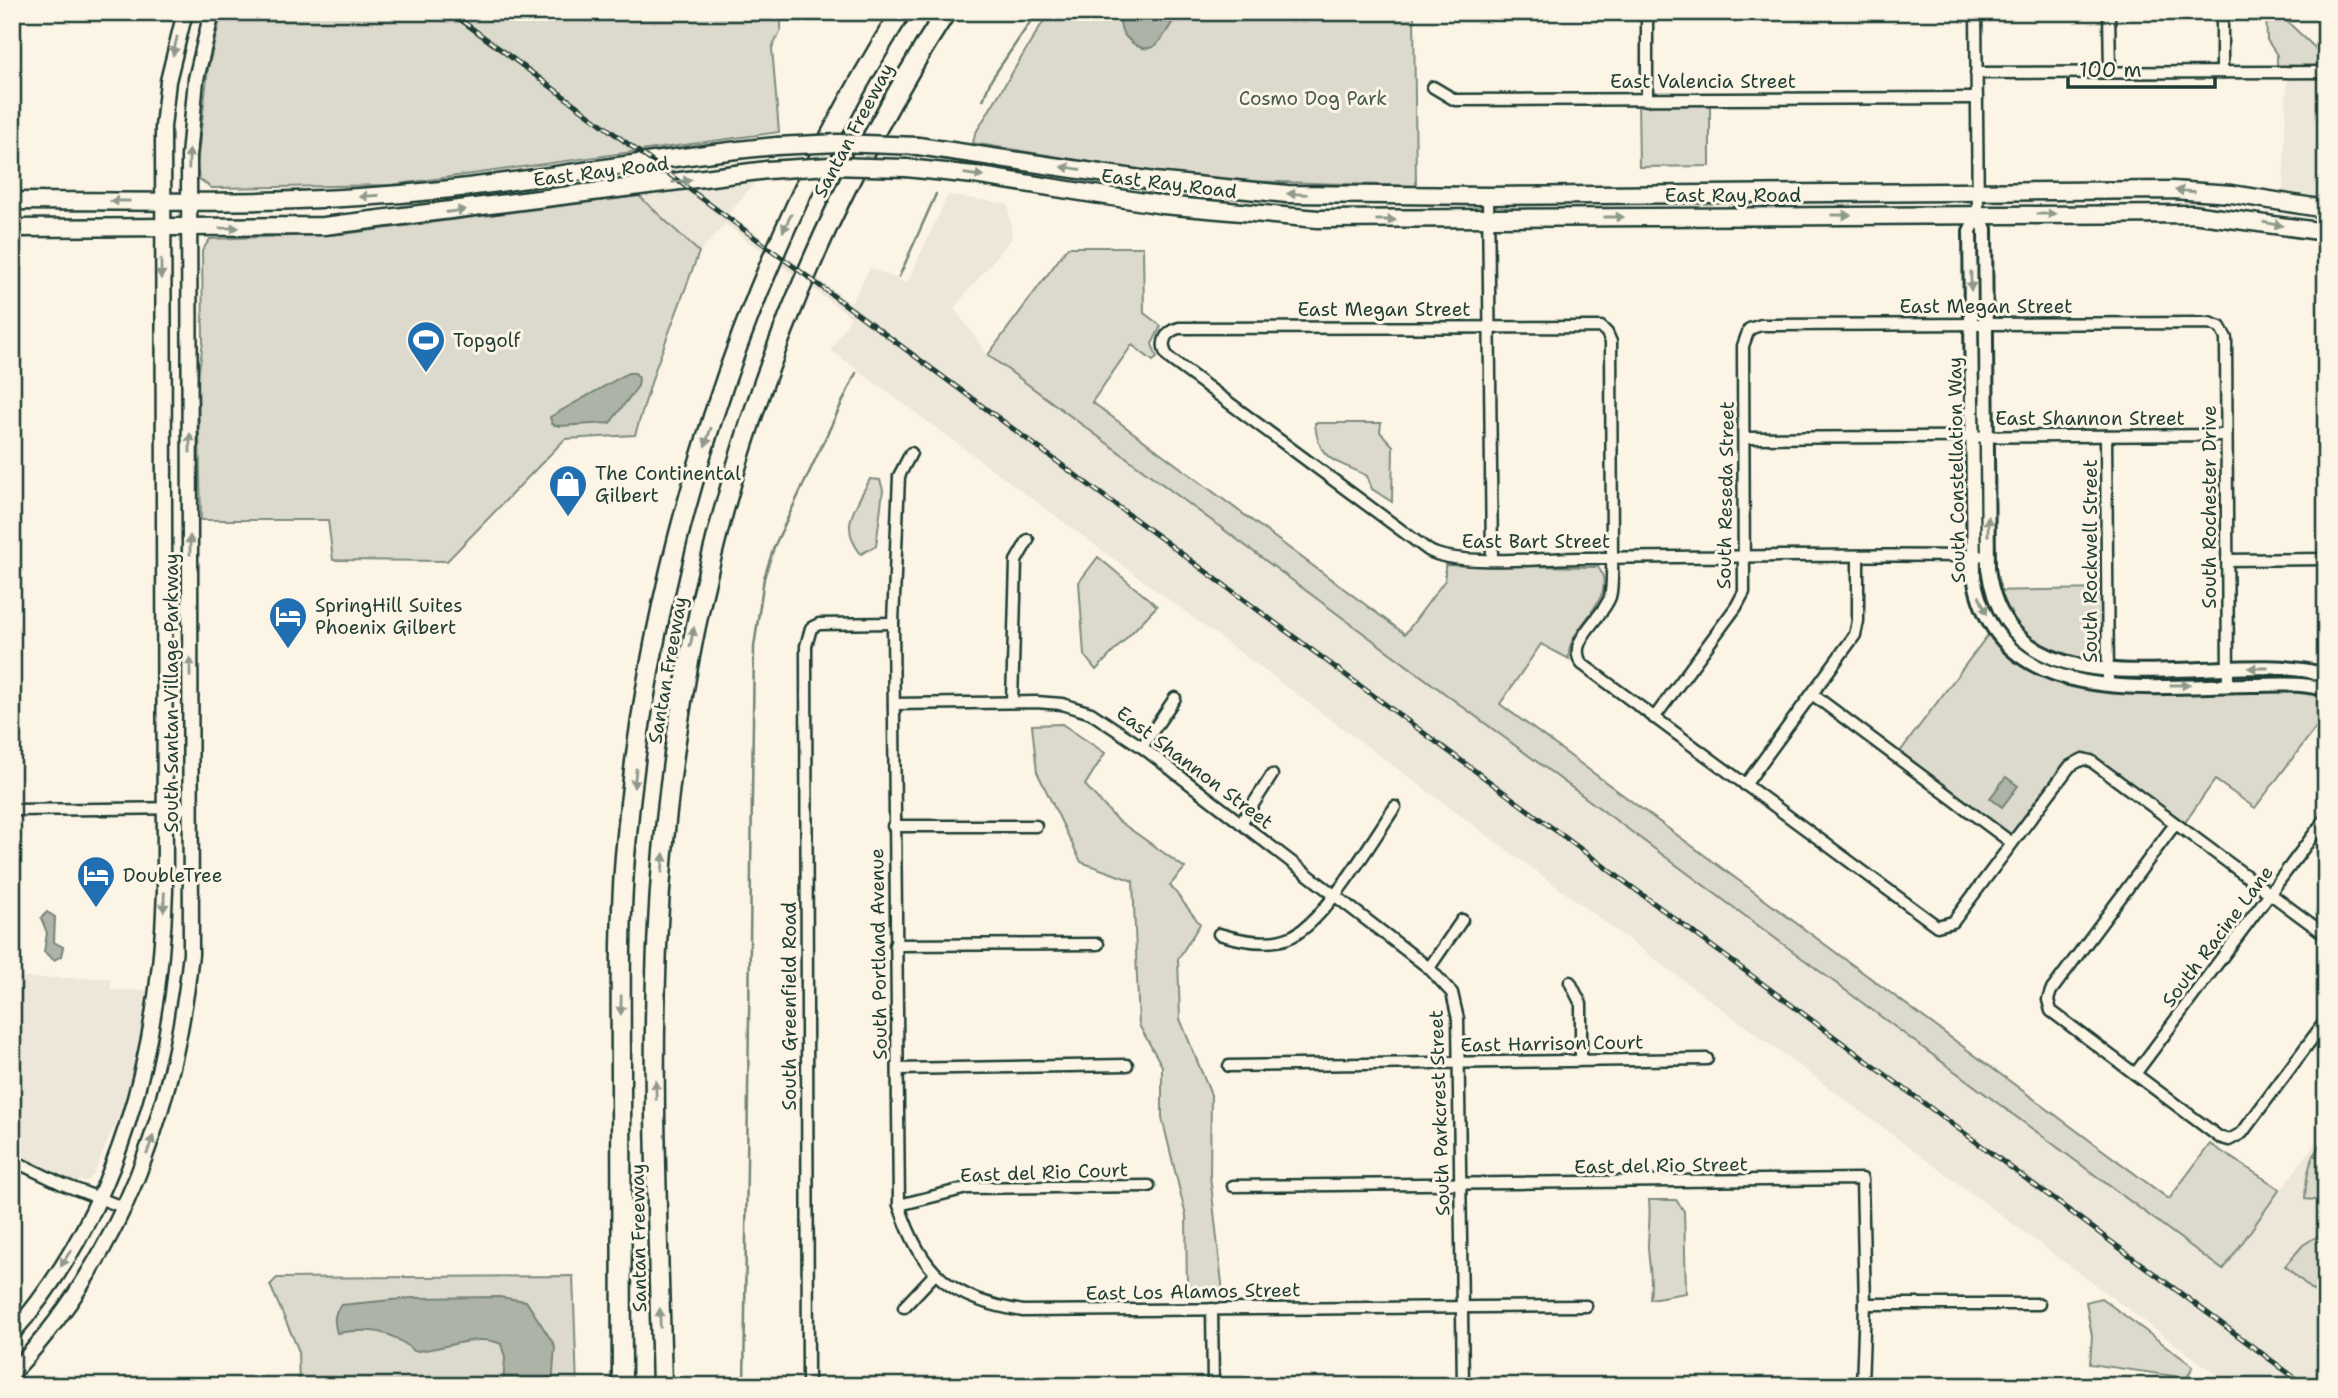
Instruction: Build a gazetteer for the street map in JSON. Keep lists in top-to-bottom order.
{
  "streets": {
    "highway": ["Santan Freeway"],
    "main road": ["East Ray Road", "South Santan Village Parkway"],
    "street": [
      "East Valencia Street",
      "East Megan Street",
      "East Shannon Street",
      "South Constellation Way",
      "South Reseda Street",
      "South Rochester Drive",
      "East Bart Street",
      "South Rockwell Street",
      "South Racine Lane",
      "South Portland Avenue",
      "South Greenfield Road",
      "East Harrison Court",
      "South Parkcrest Street",
      "East del Rio Street",
      "East del Rio Court",
      "East Los Alamos Street"
    ]
  },
  "crossings": [
    ["East Ray Road", "South Constellation Way"],
    ["East Ray Road", "South Santan Village Parkway"],
    ["East Megan Street", "South Constellation Way"],
    ["East Megan Street", "South Reseda Street"],
    ["East Megan Street", "South Rochester Drive"],
    ["East Megan Street", "East Bart Street"],
    ["East Shannon Street", "South Constellation Way"],
    ["East Shannon Street", "South Reseda Street"],
    ["East Shannon Street", "South Rochester Drive"],
    ["East Shannon Street", "South Rockwell Street"],
    ["East Shannon Street", "South Portland Avenue"],
    ["East Shannon Street", "South Parkcrest Street"],
    ["South Constellation Way", "South Rochester Drive"],
    ["South Constellation Way", "East Bart Street"],
    ["South Constellation Way", "South Rockwell Street"],
    ["South Reseda Street", "East Bart Street"],
    ["South Portland Avenue", "South Greenfield Road"],
    ["South Portland Avenue", "East del Rio Court"],
    ["South Portland Avenue", "East Los Alamos Street"],
    ["East Harrison Court", "South Parkcrest Street"],
    ["South Parkcrest Street", "East del Rio Street"],
    ["South Parkcrest Street", "East Los Alamos Street"]
  ],
  "parks": ["Cosmo Dog Park"],
  "places": {
    "sports": ["Topgolf"],
    "shop": ["The Continental Gilbert"],
    "hotel": ["SpringHill Suites Phoenix Gilbert", "DoubleTree"]
  },
  "scale_bar": "100 m"
}
